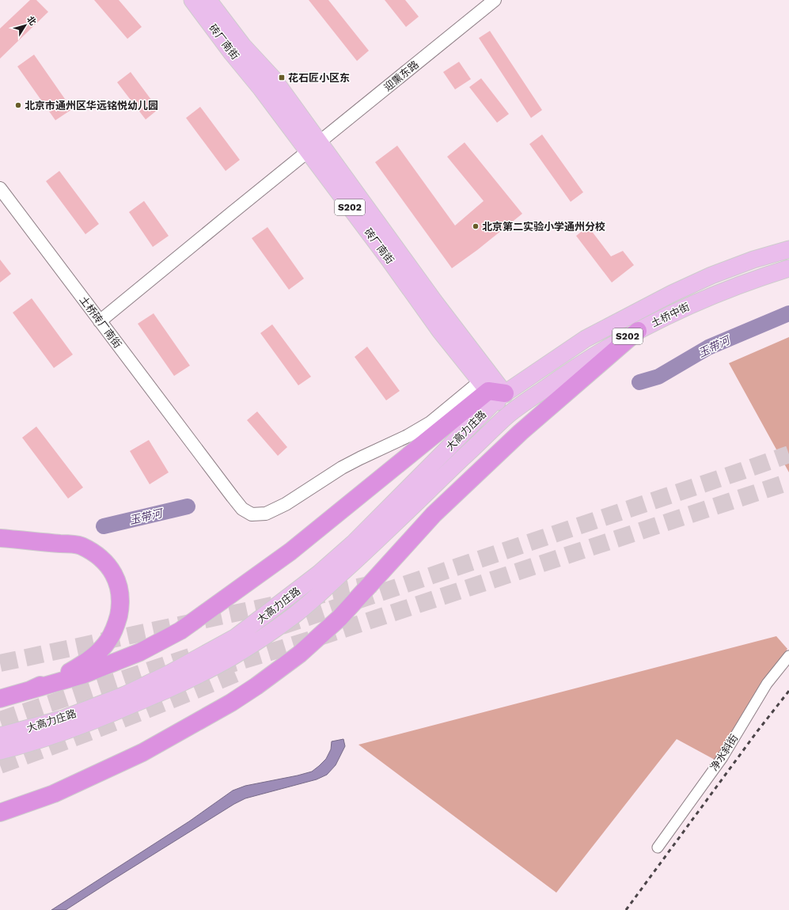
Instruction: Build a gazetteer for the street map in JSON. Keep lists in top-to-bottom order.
{
  "streets": {
    "main road": [
      "砖厂南街",
      "S202",
      "土桥中街",
      "大高力庄路"
    ],
    "street": ["迎熏东路", "土桥砖厂南街", "净水斜街"]
  },
  "crossings": [
    ["砖厂南街", "迎熏东路"],
    ["砖厂南街", "土桥中街"],
    ["砖厂南街", "土桥砖厂南街"],
    ["砖厂南街", "大高力庄路"],
    ["迎熏东路", "土桥砖厂南街"],
    ["土桥中街", "大高力庄路"],
    ["土桥砖厂南街", "大高力庄路"]
  ],
  "water": ["玉带河"],
  "places": {
    "transit": ["花石匠小区东"],
    "other": ["北京市通州区华远铭悦幼儿园", "北京第二实验小学通州分校"]
  },
  "north": "top right"
}
